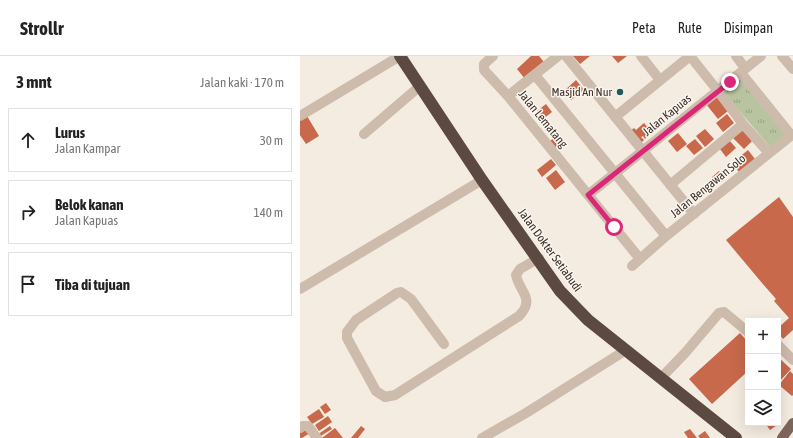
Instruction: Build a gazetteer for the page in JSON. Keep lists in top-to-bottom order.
{
  "streets": {
    "highway": ["Jalan Dokter Setiabudi"],
    "street": ["Jalan Kapuas", "Jalan Lematang", "Jalan Bengawan Solo"]
  },
  "crossings": [
    ["Jalan Kapuas", "Jalan Lematang"],
    ["Jalan Lematang", "Jalan Bengawan Solo"]
  ],
  "places": ["Masjid An Nur"],
  "page": {
    "header": "Strollr",
    "nav": ["Peta", "Rute", "Disimpan"],
    "heading": ["3 mnt", "Jalan kaki · 170 m"],
    "list": [
      ["Lurus", "Jalan Kampar", "30 m"],
      ["Belok kanan", "Jalan Kapuas", "140 m"],
      "Tiba di tujuan"
    ],
    "map_buttons": ["+", "−"]
  }
}
